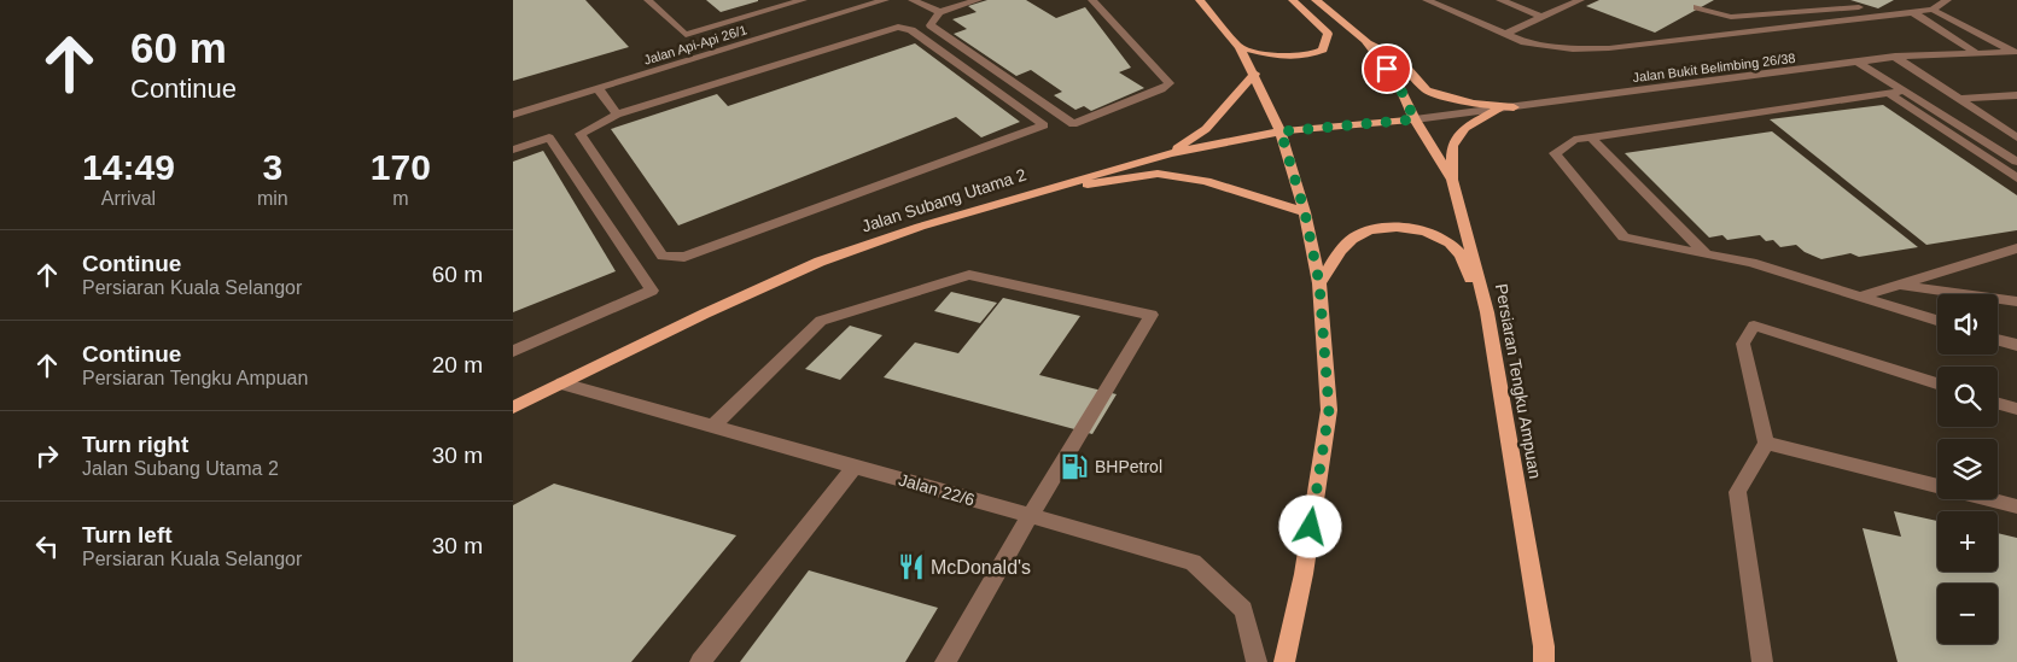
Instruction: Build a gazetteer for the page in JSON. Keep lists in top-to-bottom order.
{
  "streets": {
    "main road": ["Jalan Subang Utama 2", "Persiaran Tengku Ampuan"],
    "street": ["Jalan Api-Api 26/1", "Jalan Bukit Belimbing 26/38", "Jalan 22/6"]
  },
  "crossings": [
    ["Jalan Bukit Belimbing 26/38", "Jalan Subang Utama 2"],
    ["Jalan Bukit Belimbing 26/38", "Persiaran Tengku Ampuan"],
    ["Jalan Subang Utama 2", "Persiaran Tengku Ampuan"],
    ["Jalan Subang Utama 2", "Jalan 22/6"]
  ],
  "places": {
    "fuel station": ["BHPetrol"],
    "restaurant": ["McDonald's"]
  },
  "page": {
    "turn": ["60 m", "Continue"],
    "eta": [
      "14:49",
      "Arrival",
      "3",
      "min",
      "170",
      "m"
    ],
    "list": [
      {
        "name": "Continue",
        "note": "Persiaran Kuala Selangor",
        "value": "60 m"
      },
      {
        "name": "Continue",
        "note": "Persiaran Tengku Ampuan",
        "value": "20 m"
      },
      {
        "name": "Turn right",
        "note": "Jalan Subang Utama 2",
        "value": "30 m"
      },
      {
        "name": "Turn left",
        "note": "Persiaran Kuala Selangor",
        "value": "30 m"
      }
    ],
    "map_buttons": ["+", "−"]
  }
}
